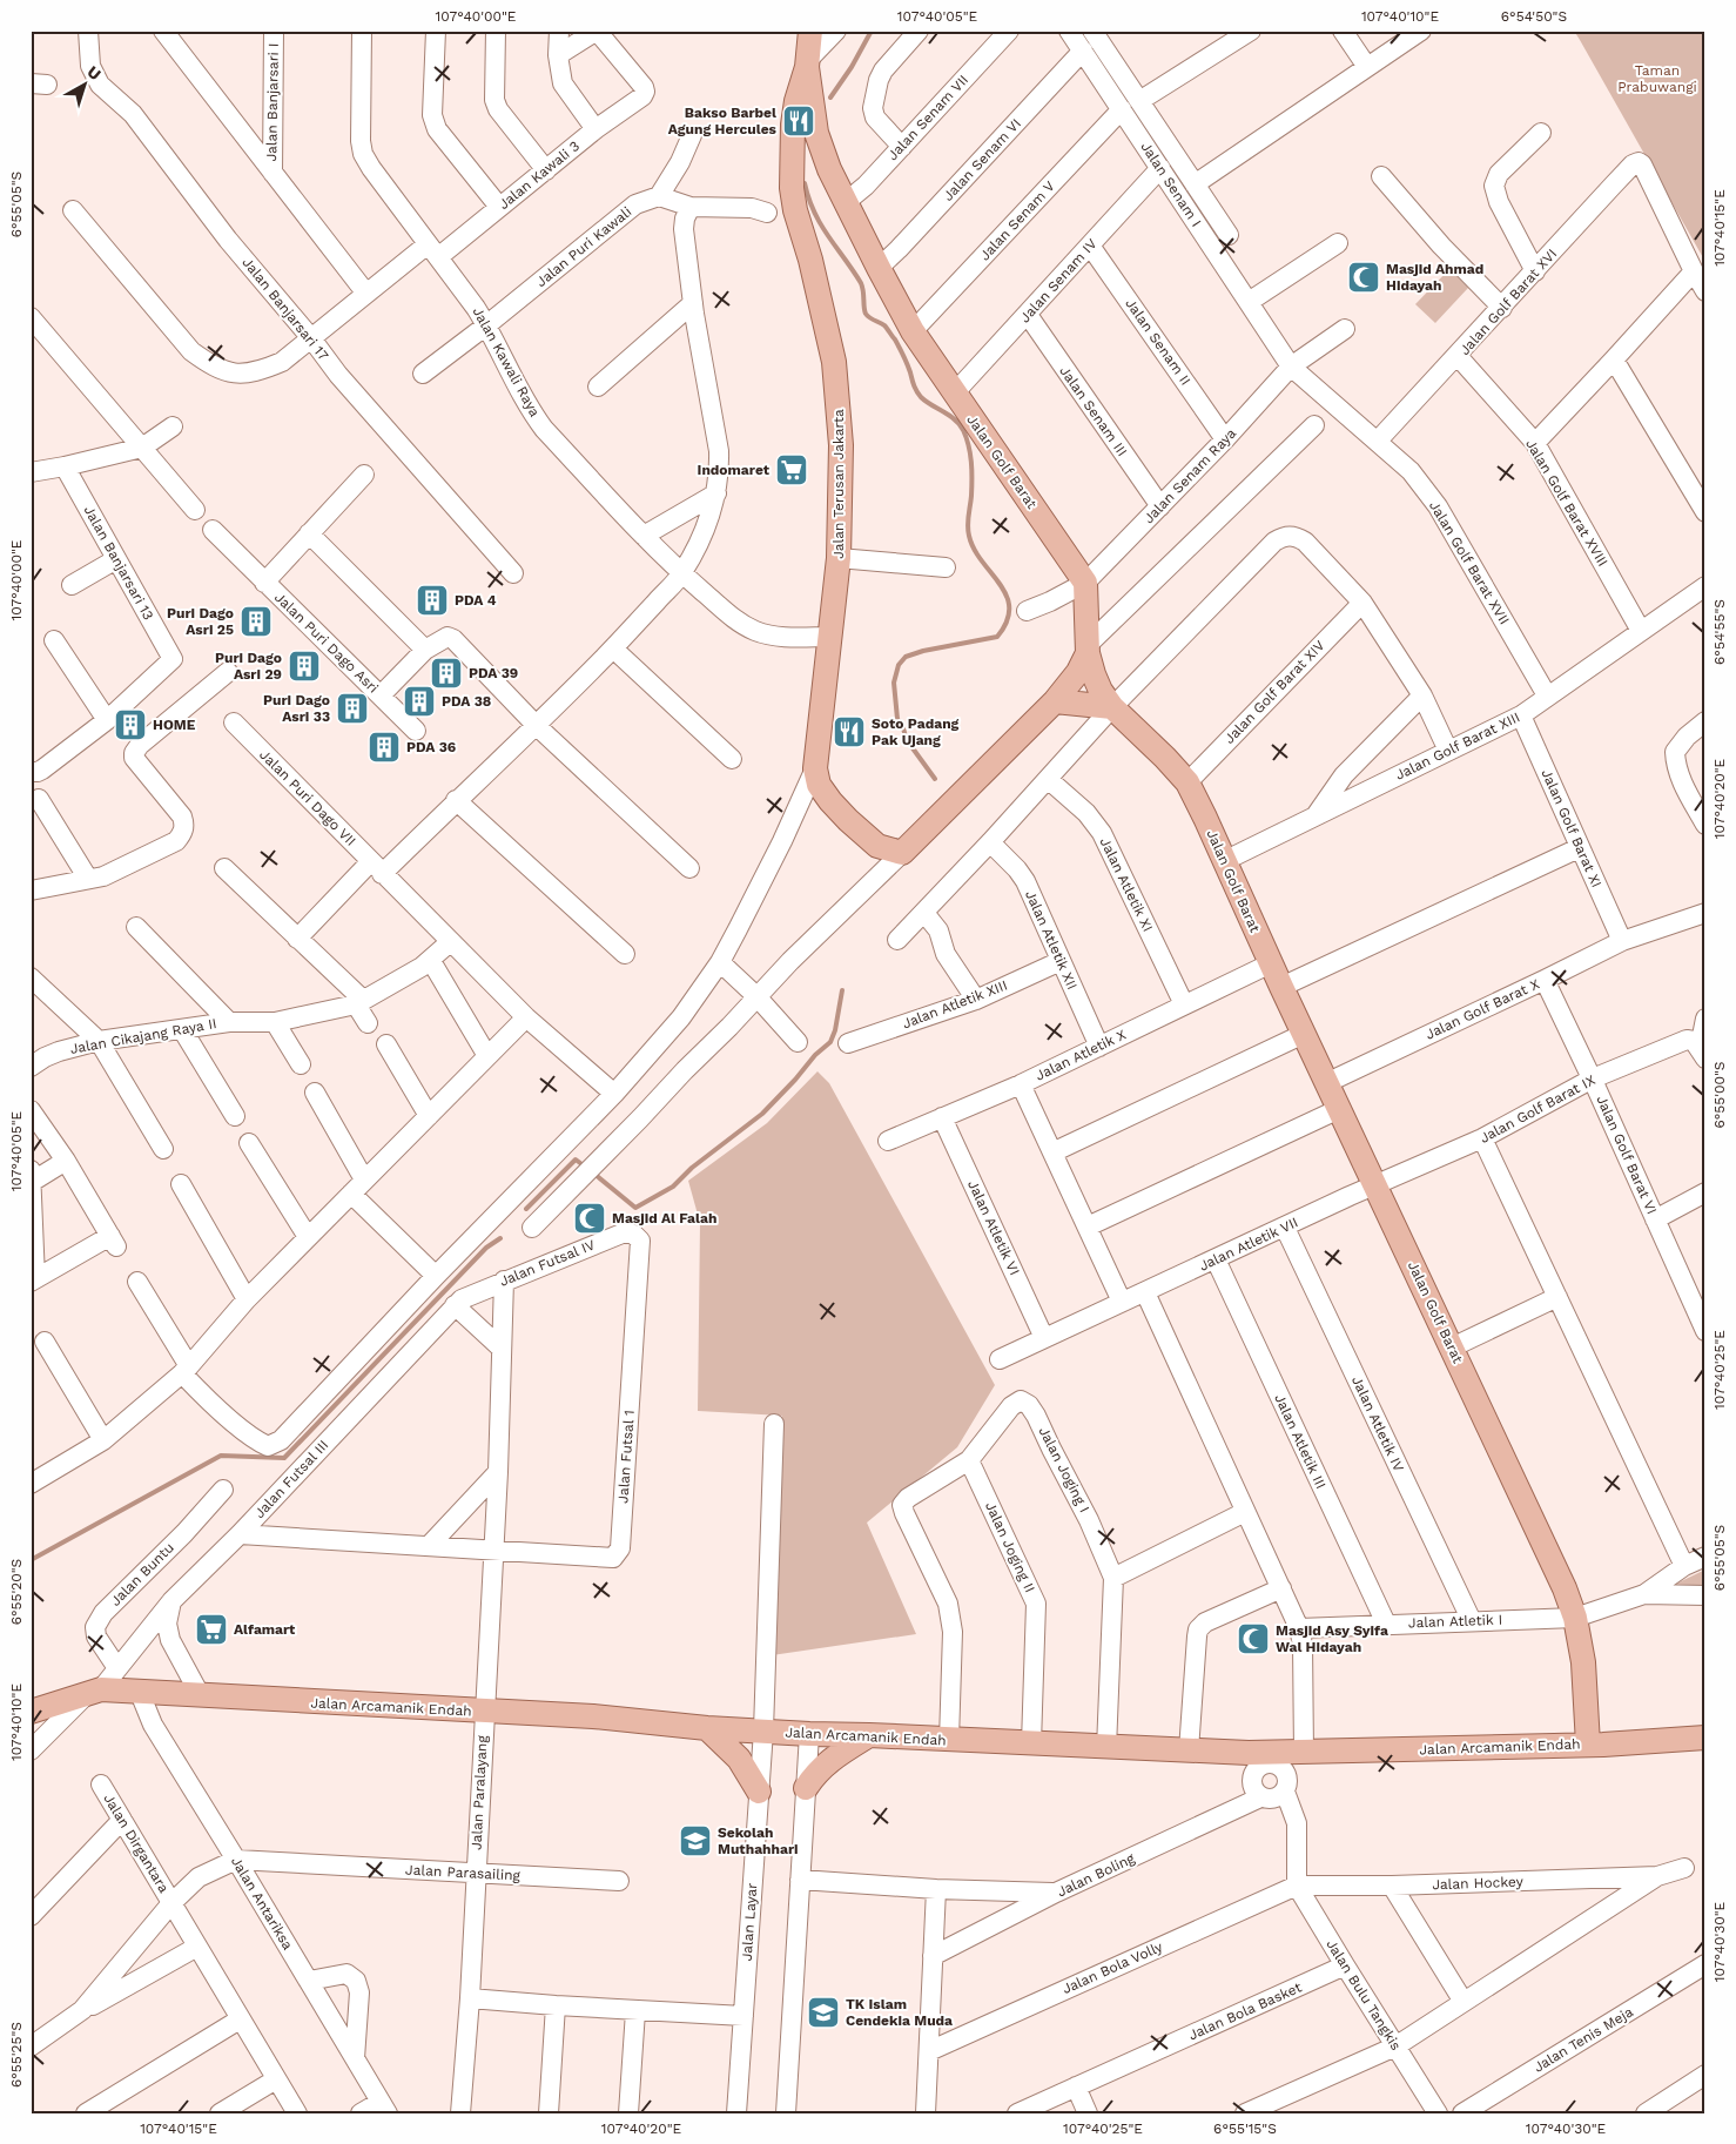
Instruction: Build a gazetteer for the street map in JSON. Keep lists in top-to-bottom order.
{
  "streets": {
    "main road": ["Jalan Golf Barat", "Jalan Terusan Jakarta", "Jalan Arcamanik Endah"],
    "street": [
      "Jalan Banjarsari I",
      "Jalan Senam VII",
      "Jalan Senam VI",
      "Jalan Kawali 3",
      "Jalan Senam I",
      "Jalan Senam V",
      "Jalan Puri Kawali",
      "Jalan Senam IV",
      "Jalan Golf Barat XVI",
      "Jalan Banjarsari 17",
      "Jalan Senam II",
      "Jalan Kawali Raya",
      "Jalan Senam III",
      "Jalan Senam Raya",
      "Jalan Golf Barat XVIII",
      "Jalan Banjarsari 13",
      "Jalan Golf Barat XVII",
      "Jalan Puri Dago Asri",
      "Jalan Golf Barat XIV",
      "Jalan Golf Barat XIII",
      "Jalan Puri Dago VII",
      "Jalan Golf Barat XI",
      "Jalan Atletik XI",
      "Jalan Atletik XII",
      "Jalan Atletik XIII",
      "Jalan Golf Barat X",
      "Jalan Cikajang Raya II",
      "Jalan Atletik X",
      "Jalan Golf Barat IX",
      "Jalan Golf Barat VI",
      "Jalan Atletik VI",
      "Jalan Atletik VII",
      "Jalan Futsal IV",
      "Jalan Atletik IV",
      "Jalan Atletik III",
      "Jalan Futsal 1",
      "Jalan Joging I",
      "Jalan Futsal III",
      "Jalan Joging II",
      "Jalan Buntu",
      "Jalan Atletik I",
      "Jalan Paralayang",
      "Jalan Dirgantara",
      "Jalan Parasailing",
      "Jalan Boling",
      "Jalan Hockey",
      "Jalan Antariksa",
      "Jalan Layar",
      "Jalan Bola Volly",
      "Jalan Bulu Tangkis",
      "Jalan Bola Basket",
      "Jalan Tenis Meja"
    ]
  },
  "crossings": [
    ["Jalan Senam VII", "Jalan Golf Barat"],
    ["Jalan Senam VI", "Jalan Senam I"],
    ["Jalan Senam VI", "Jalan Golf Barat"],
    ["Jalan Kawali 3", "Jalan Banjarsari 17"],
    ["Jalan Kawali 3", "Jalan Kawali Raya"],
    ["Jalan Senam I", "Jalan Senam V"],
    ["Jalan Senam I", "Jalan Senam IV"],
    ["Jalan Senam I", "Jalan Senam Raya"],
    ["Jalan Senam I", "Jalan Golf Barat XVII"],
    ["Jalan Senam V", "Jalan Golf Barat"],
    ["Jalan Puri Kawali", "Jalan Kawali Raya"],
    ["Jalan Senam IV", "Jalan Senam II"],
    ["Jalan Senam IV", "Jalan Senam III"],
    ["Jalan Senam IV", "Jalan Golf Barat"],
    ["Jalan Golf Barat XVI", "Jalan Golf Barat XVIII"],
    ["Jalan Golf Barat XVI", "Jalan Golf Barat XVII"],
    ["Jalan Senam II", "Jalan Senam Raya"],
    ["Jalan Kawali Raya", "Jalan Terusan Jakarta"],
    ["Jalan Senam III", "Jalan Senam Raya"],
    ["Jalan Golf Barat", "Jalan Senam Raya"],
    ["Jalan Golf Barat", "Jalan Terusan Jakarta"],
    ["Jalan Golf Barat", "Jalan Golf Barat XIV"],
    ["Jalan Golf Barat", "Jalan Golf Barat XIII"],
    ["Jalan Golf Barat", "Jalan Golf Barat X"],
    ["Jalan Golf Barat", "Jalan Atletik X"],
    ["Jalan Golf Barat", "Jalan Golf Barat IX"],
    ["Jalan Golf Barat", "Jalan Atletik VII"],
    ["Jalan Golf Barat", "Jalan Atletik I"],
    ["Jalan Golf Barat", "Jalan Arcamanik Endah"],
    ["Jalan Senam Raya", "Jalan Golf Barat XVII"],
    ["Jalan Golf Barat XVIII", "Jalan Golf Barat XIII"],
    ["Jalan Golf Barat XVII", "Jalan Golf Barat XIII"],
    ["Jalan Golf Barat XIII", "Jalan Golf Barat XI"],
    ["Jalan Puri Dago VII", "Jalan Cikajang Raya II"],
    ["Jalan Golf Barat XI", "Jalan Golf Barat X"],
    ["Jalan Atletik XI", "Jalan Atletik X"],
    ["Jalan Atletik XII", "Jalan Atletik XIII"],
    ["Jalan Atletik XII", "Jalan Atletik X"],
    ["Jalan Golf Barat X", "Jalan Golf Barat VI"],
    ["Jalan Atletik X", "Jalan Atletik VI"],
    ["Jalan Golf Barat IX", "Jalan Golf Barat VI"],
    ["Jalan Golf Barat IX", "Jalan Atletik VII"],
    ["Jalan Atletik VI", "Jalan Atletik VII"],
    ["Jalan Atletik VII", "Jalan Atletik IV"],
    ["Jalan Atletik VII", "Jalan Atletik III"],
    ["Jalan Futsal IV", "Jalan Futsal 1"],
    ["Jalan Futsal IV", "Jalan Futsal III"],
    ["Jalan Futsal IV", "Jalan Paralayang"],
    ["Jalan Atletik IV", "Jalan Atletik I"],
    ["Jalan Atletik III", "Jalan Atletik I"],
    ["Jalan Futsal 1", "Jalan Paralayang"],
    ["Jalan Joging I", "Jalan Joging II"],
    ["Jalan Joging I", "Jalan Arcamanik Endah"],
    ["Jalan Futsal III", "Jalan Buntu"],
    ["Jalan Joging II", "Jalan Arcamanik Endah"],
    ["Jalan Arcamanik Endah", "Jalan Paralayang"],
    ["Jalan Arcamanik Endah", "Jalan Antariksa"],
    ["Jalan Arcamanik Endah", "Jalan Layar"],
    ["Jalan Paralayang", "Jalan Parasailing"],
    ["Jalan Parasailing", "Jalan Antariksa"],
    ["Jalan Hockey", "Jalan Bola Volly"],
    ["Jalan Hockey", "Jalan Bulu Tangkis"],
    ["Jalan Bola Volly", "Jalan Bulu Tangkis"],
    ["Jalan Bulu Tangkis", "Jalan Bola Basket"]
  ],
  "parks": ["Taman Prabuwangi"],
  "places": {
    "restaurant": ["Bakso Barbel Agung Hercules", "Soto Padang Pak Ujang"],
    "mosque": ["Masjid Ahmad Hidayah", "Masjid Al Falah", "Masjid Asy Syifa Wal Hidayah"],
    "supermarket": ["Indomaret", "Alfamart"],
    "building": [
      "PDA 4",
      "Puri Dago Asri 25",
      "Puri Dago Asri 29",
      "PDA 39",
      "PDA 38",
      "Puri Dago Asri 33",
      "HOME",
      "PDA 36"
    ],
    "school or university": ["Sekolah Muthahhari", "TK Islam Cendekia Muda"]
  },
  "north": "top right",
  "coordinates": [
    "107°40'00\"E",
    "107°40'05\"E",
    "107°40'10\"E",
    "6°54'50\"S",
    "6°55'05\"S",
    "107°40'15\"E",
    "6°54'55\"S",
    "107°40'20\"E",
    "6°55'00\"S",
    "107°40'25\"E",
    "6°55'20\"S",
    "107°40'30\"E",
    "6°55'25\"S",
    "6°55'15\"S"
  ]
}
